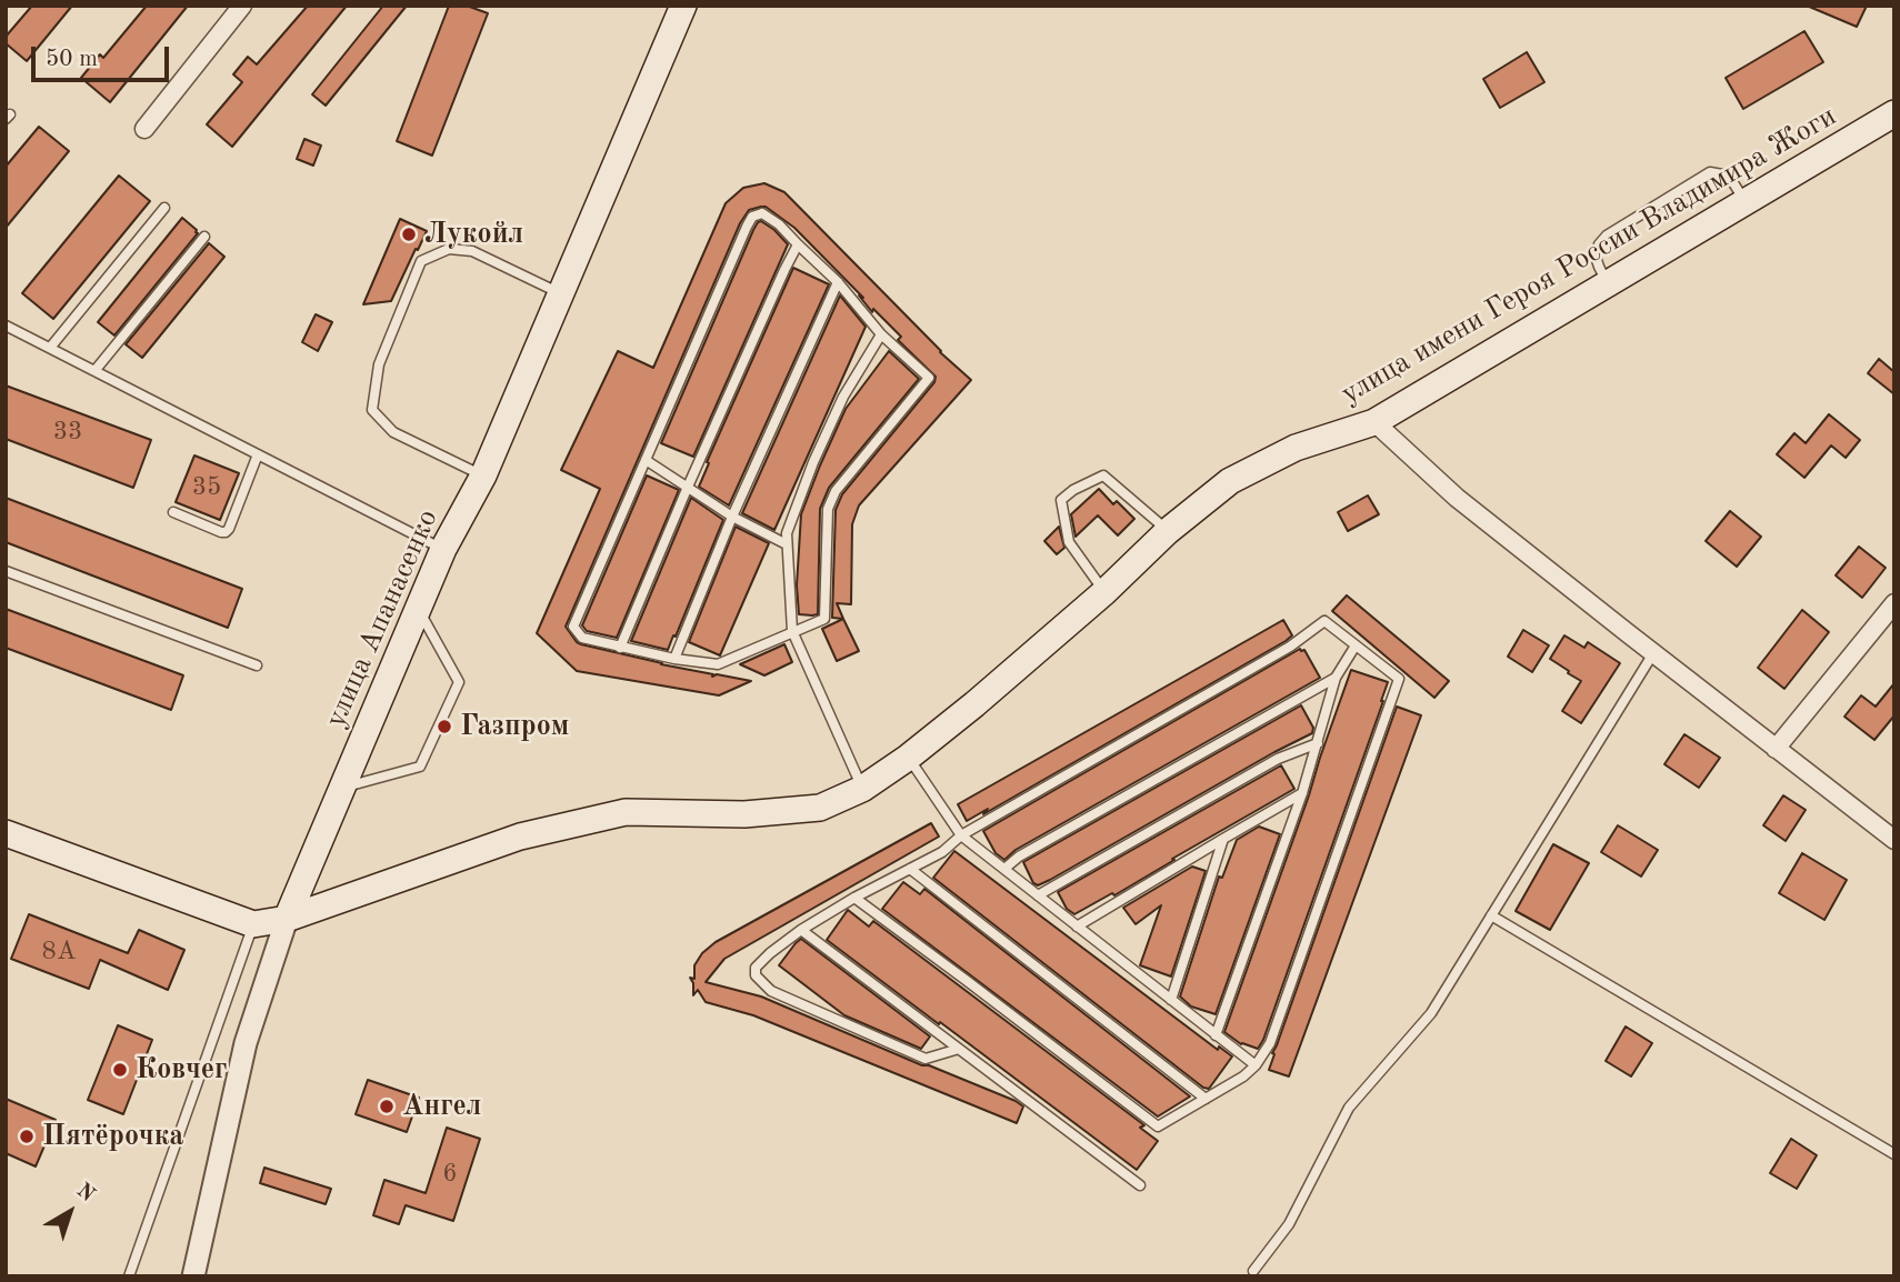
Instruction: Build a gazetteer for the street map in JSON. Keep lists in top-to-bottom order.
{
  "streets": {
    "main road": ["улица имени Героя России Владимира Жоги", "улица Апанасенко"]
  },
  "crossings": [
    ["улица имени Героя России Владимира Жоги", "улица Апанасенко"]
  ],
  "places": [
    "Лукойл",
    "Газпром",
    "Ковчег",
    "Ангел",
    "Пятёрочка"
  ],
  "house_numbers": [
    "33",
    "35",
    "8А",
    "6"
  ],
  "scale_bar": "50 m",
  "north": "top right"
}
